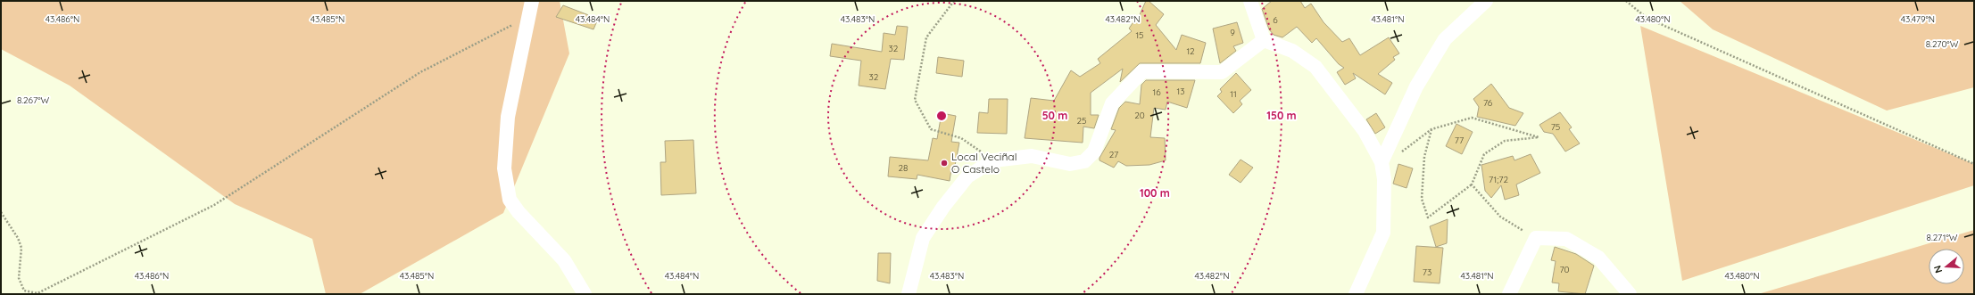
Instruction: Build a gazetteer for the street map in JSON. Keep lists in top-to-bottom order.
{
  "places": ["Local Veciñal O Castelo"],
  "house_numbers": [
    "6",
    "9",
    "15",
    "32",
    "12",
    "32",
    "13",
    "16",
    "11",
    "76",
    "20",
    "25",
    "75",
    "77",
    "27",
    "28",
    "71;72",
    "70",
    "73"
  ],
  "north": "left",
  "coordinates": [
    "43.486°N",
    "43.485°N",
    "43.484°N",
    "43.483°N",
    "43.482°N",
    "43.481°N",
    "43.480°N",
    "43.479°N",
    "8.270°W",
    "8.267°W",
    "8.271°W"
  ],
  "rings": ["50 m", "150 m", "100 m"]
}
